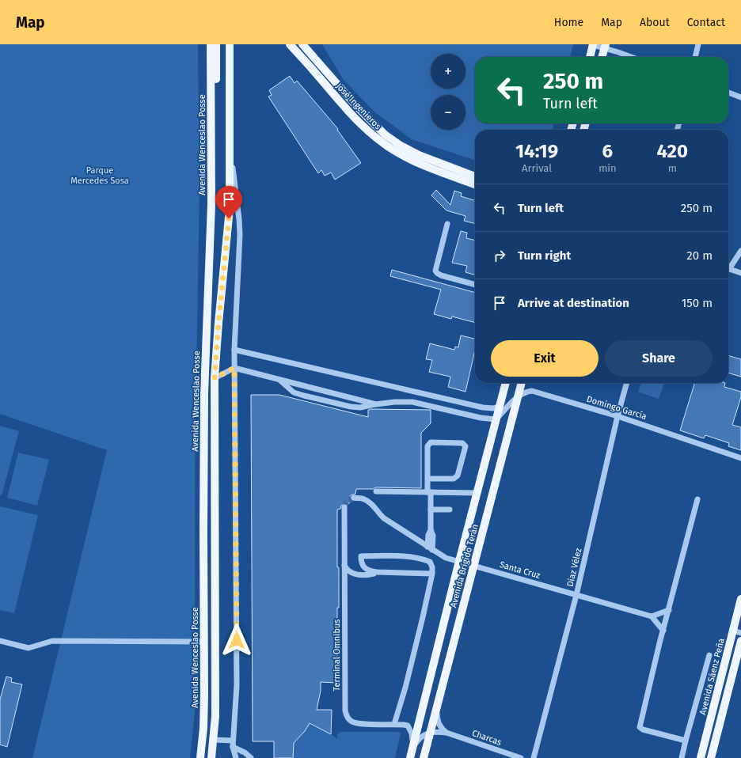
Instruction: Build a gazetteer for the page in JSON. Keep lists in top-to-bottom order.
{
  "streets": {
    "main road": [
      "José Ingenieros",
      "Avenida Wenceslao Posse",
      "Avenida Brígido Terán",
      "Avenida Sáenz Peña"
    ],
    "street": [
      "Domingo García",
      "Díaz Vélez",
      "Santa Cruz",
      "Terminal Omnibus",
      "Charcas"
    ]
  },
  "crossings": [
    ["Domingo García", "Avenida Brígido Terán"],
    ["Domingo García", "Díaz Vélez"],
    ["Avenida Brígido Terán", "Santa Cruz"],
    ["Avenida Brígido Terán", "Terminal Omnibus"],
    ["Avenida Brígido Terán", "Charcas"],
    ["Díaz Vélez", "Santa Cruz"]
  ],
  "parks": ["Parque Mercedes Sosa"],
  "page": {
    "header": "Map",
    "nav": [
      "Home",
      "Map",
      "About",
      "Contact"
    ],
    "map_buttons": ["+", "−"],
    "turn": ["250 m", "Turn left"],
    "eta": [
      "14:19",
      "Arrival",
      "6",
      "min",
      "420",
      "m"
    ],
    "list": [
      {
        "name": "Turn left",
        "value": "250 m"
      },
      {
        "name": "Turn right",
        "value": "20 m"
      },
      {
        "name": "Arrive at destination",
        "value": "150 m"
      }
    ],
    "buttons": ["Exit", "Share"]
  }
}
